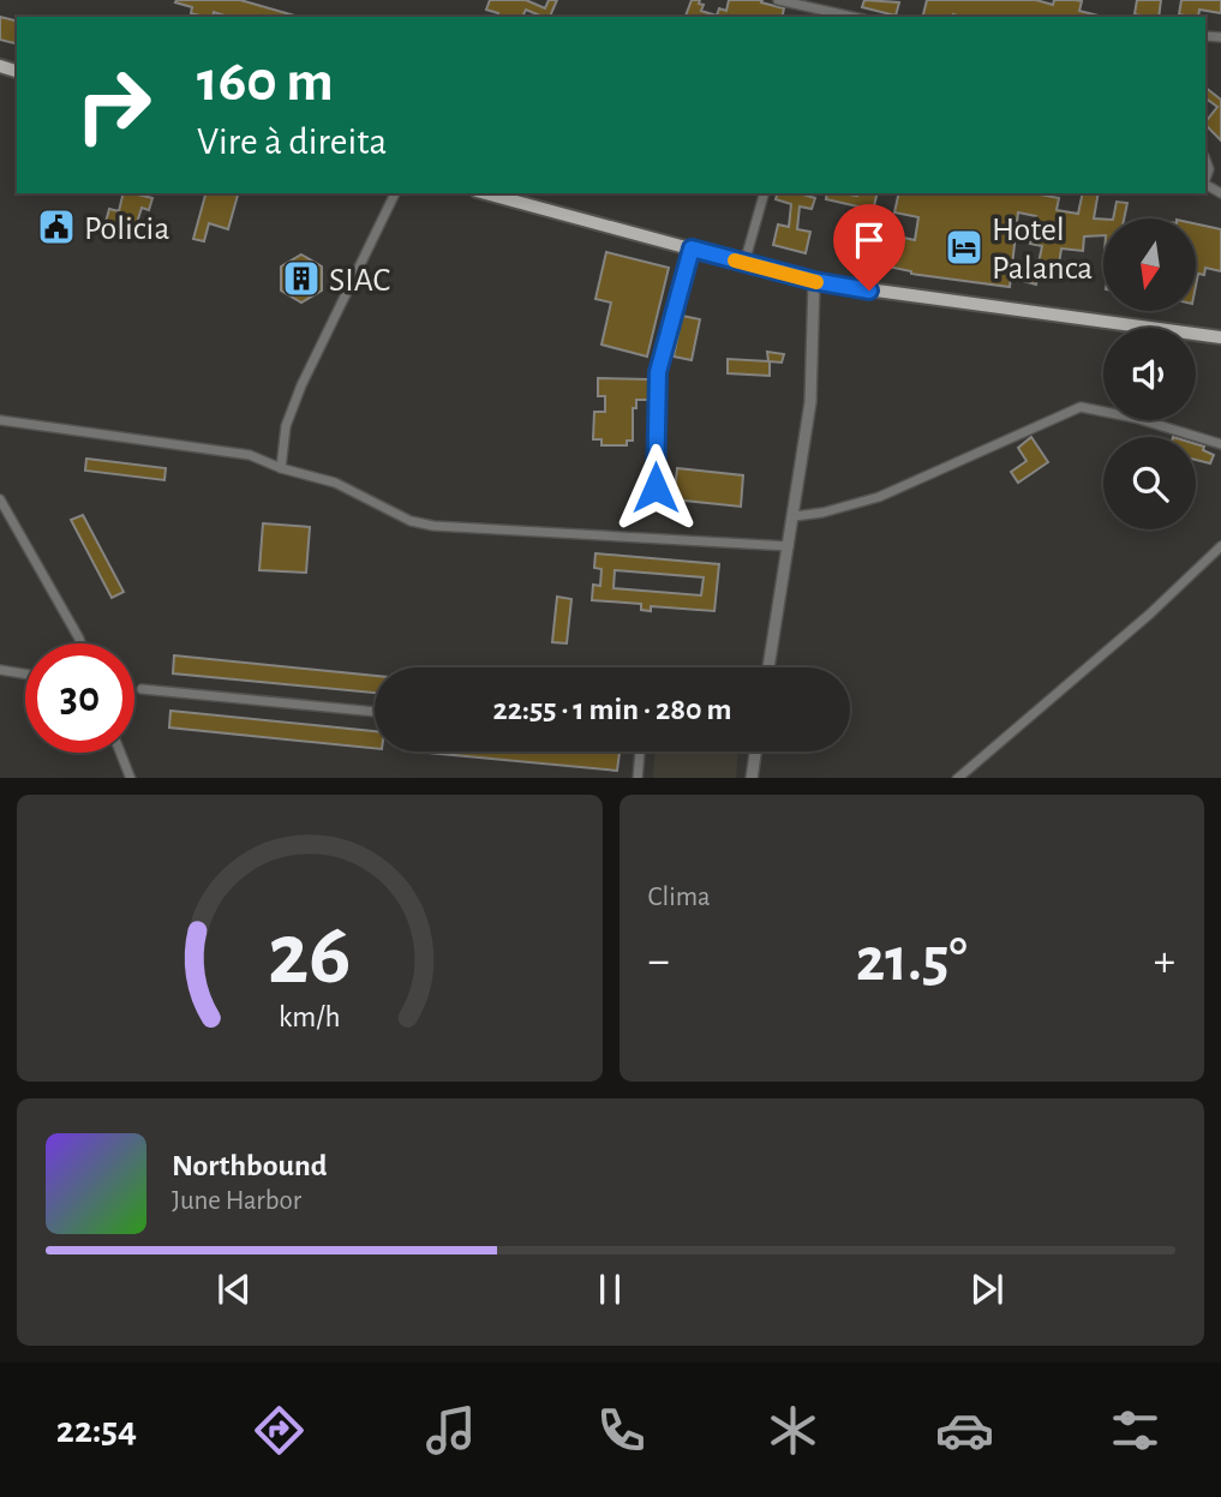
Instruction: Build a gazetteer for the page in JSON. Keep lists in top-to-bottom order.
{
  "places": {
    "public building": ["Policia"],
    "hotel": ["Hotel Palanca"],
    "building": ["SIAC"]
  },
  "north": "bottom",
  "page": {
    "turn": ["160 m", "Vire à direita"],
    "limit": "30",
    "trip": "22:55 · 1 min · 280 m",
    "tile": "Clima",
    "heat": ["−", "21.5°", "+"],
    "song": ["Northbound", "June Harbor"],
    "tabs": "22:54",
    "gauge": ["26", "km/h"]
  }
}
